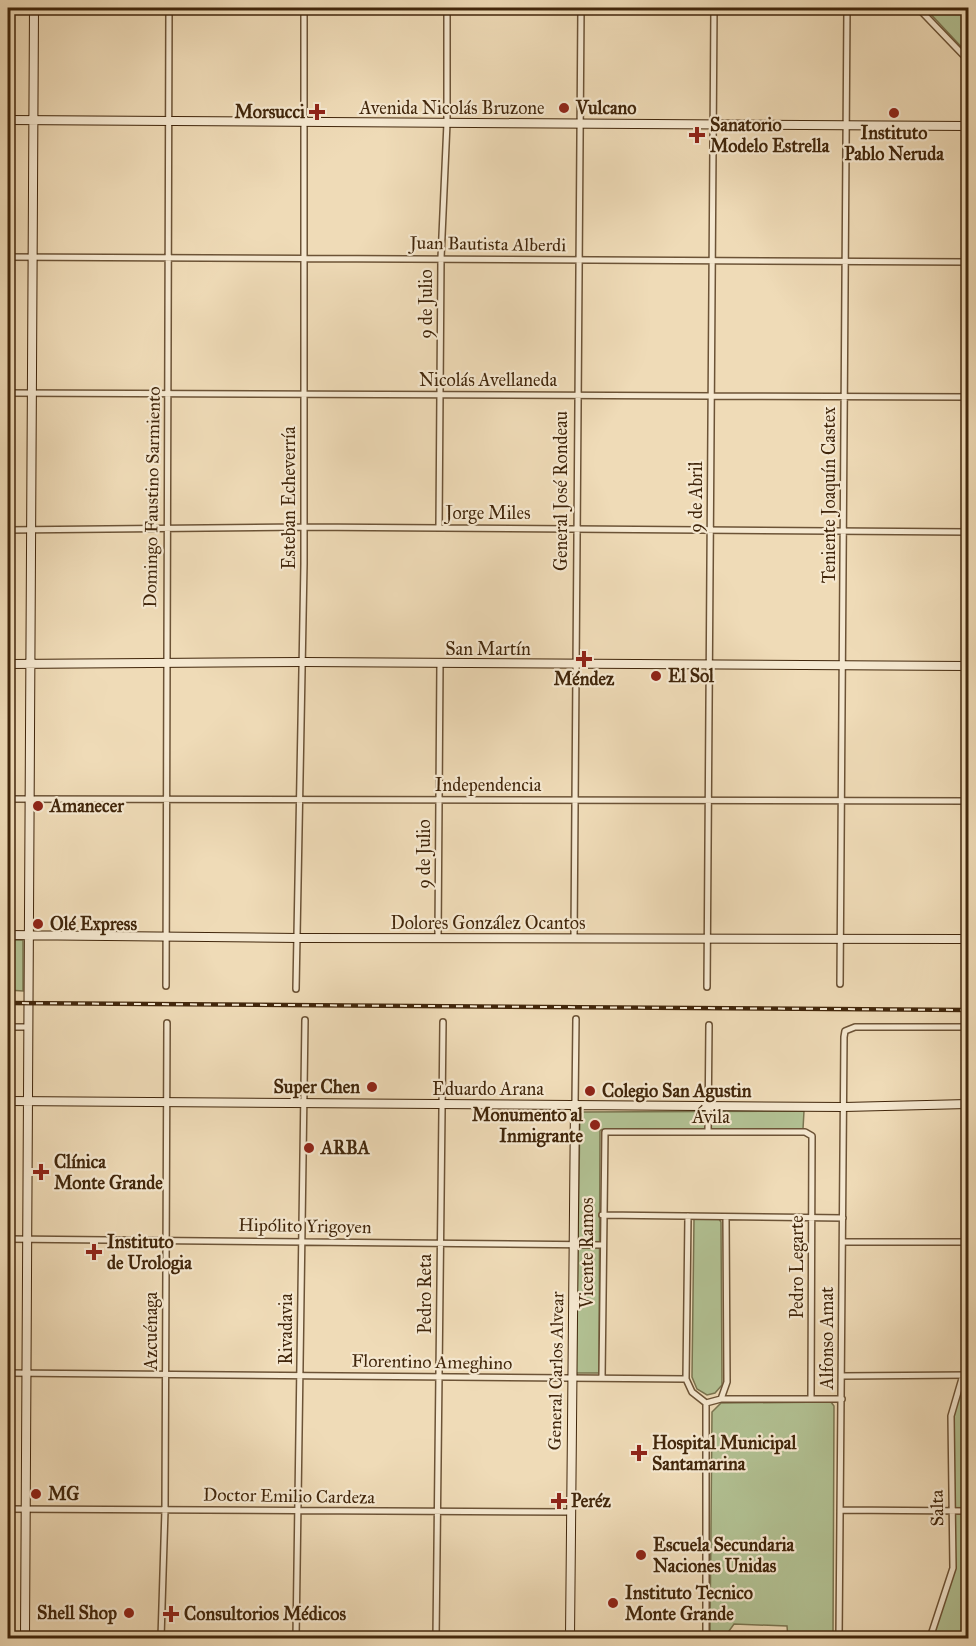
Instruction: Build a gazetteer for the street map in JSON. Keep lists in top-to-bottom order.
{
  "streets": {
    "street": [
      "Avenida Nicolás Bruzone",
      "Juan Bautista Alberdi",
      "9 de Julio",
      "Nicolás Avellaneda",
      "General José Rondeau",
      "Teniente Joaquín Castex",
      "Domingo Faustino Sarmiento",
      "9 de Abril",
      "Esteban Echeverría",
      "Jorge Miles",
      "San Martín",
      "Independencia",
      "Dolores González Ocantos",
      "Eduardo Arana",
      "Ávila",
      "Hipólito Yrigoyen",
      "Vicente Ramos",
      "Pedro Legarte",
      "Pedro Reta",
      "Rivadavia",
      "Azcuénaga",
      "Alfonso Amat",
      "Florentino Ameghino",
      "General Carlos Alvear",
      "Doctor Emilio Cardeza",
      "Salta"
    ]
  },
  "crossings": [
    ["Avenida Nicolás Bruzone", "9 de Julio"],
    ["Avenida Nicolás Bruzone", "General José Rondeau"],
    ["Avenida Nicolás Bruzone", "Teniente Joaquín Castex"],
    ["Avenida Nicolás Bruzone", "Domingo Faustino Sarmiento"],
    ["Avenida Nicolás Bruzone", "9 de Abril"],
    ["Avenida Nicolás Bruzone", "Esteban Echeverría"],
    ["Juan Bautista Alberdi", "9 de Julio"],
    ["Juan Bautista Alberdi", "General José Rondeau"],
    ["Juan Bautista Alberdi", "Teniente Joaquín Castex"],
    ["Juan Bautista Alberdi", "Domingo Faustino Sarmiento"],
    ["Juan Bautista Alberdi", "9 de Abril"],
    ["Juan Bautista Alberdi", "Esteban Echeverría"],
    ["9 de Julio", "Nicolás Avellaneda"],
    ["9 de Julio", "Jorge Miles"],
    ["9 de Julio", "San Martín"],
    ["9 de Julio", "Independencia"],
    ["9 de Julio", "Dolores González Ocantos"],
    ["Nicolás Avellaneda", "General José Rondeau"],
    ["Nicolás Avellaneda", "Teniente Joaquín Castex"],
    ["Nicolás Avellaneda", "Domingo Faustino Sarmiento"],
    ["Nicolás Avellaneda", "9 de Abril"],
    ["Nicolás Avellaneda", "Esteban Echeverría"],
    ["General José Rondeau", "Jorge Miles"],
    ["General José Rondeau", "San Martín"],
    ["General José Rondeau", "Independencia"],
    ["General José Rondeau", "Dolores González Ocantos"],
    ["Teniente Joaquín Castex", "Jorge Miles"],
    ["Teniente Joaquín Castex", "San Martín"],
    ["Teniente Joaquín Castex", "Independencia"],
    ["Teniente Joaquín Castex", "Dolores González Ocantos"],
    ["Domingo Faustino Sarmiento", "Jorge Miles"],
    ["Domingo Faustino Sarmiento", "San Martín"],
    ["Domingo Faustino Sarmiento", "Independencia"],
    ["Domingo Faustino Sarmiento", "Dolores González Ocantos"],
    ["9 de Abril", "Jorge Miles"],
    ["9 de Abril", "San Martín"],
    ["9 de Abril", "Independencia"],
    ["9 de Abril", "Dolores González Ocantos"],
    ["Esteban Echeverría", "Jorge Miles"],
    ["Esteban Echeverría", "San Martín"],
    ["Esteban Echeverría", "Independencia"],
    ["Esteban Echeverría", "Dolores González Ocantos"],
    ["Eduardo Arana", "Pedro Reta"],
    ["Eduardo Arana", "Rivadavia"],
    ["Eduardo Arana", "Azcuénaga"],
    ["Eduardo Arana", "Alfonso Amat"],
    ["Eduardo Arana", "General Carlos Alvear"],
    ["Ávila", "Vicente Ramos"],
    ["Ávila", "Pedro Legarte"],
    ["Hipólito Yrigoyen", "Vicente Ramos"],
    ["Hipólito Yrigoyen", "Pedro Reta"],
    ["Hipólito Yrigoyen", "Rivadavia"],
    ["Hipólito Yrigoyen", "Azcuénaga"],
    ["Hipólito Yrigoyen", "General Carlos Alvear"],
    ["Vicente Ramos", "Florentino Ameghino"],
    ["Pedro Reta", "Florentino Ameghino"],
    ["Pedro Reta", "Doctor Emilio Cardeza"],
    ["Rivadavia", "Florentino Ameghino"],
    ["Rivadavia", "Doctor Emilio Cardeza"],
    ["Azcuénaga", "Florentino Ameghino"],
    ["Azcuénaga", "Doctor Emilio Cardeza"],
    ["Florentino Ameghino", "General Carlos Alvear"],
    ["General Carlos Alvear", "Doctor Emilio Cardeza"]
  ],
  "places": {
    "other": [
      "Vulcano",
      "Instituto Pablo Neruda",
      "El Sol",
      "Amanecer",
      "Olé Express",
      "Super Chen",
      "Colegio San Agustin",
      "Monumento al Inmigrante",
      "ARBA",
      "MG",
      "Escuela Secundaria Naciones Unidas",
      "Instituto Tecnico Monte Grande",
      "Shell Shop"
    ],
    "health": [
      "Morsucci",
      "Sanatorio Modelo Estrella",
      "Méndez",
      "Clínica Monte Grande",
      "Instituto de Urologia",
      "Hospital Municipal Santamarina",
      "Peréz",
      "Consultorios Médicos"
    ]
  }
}
